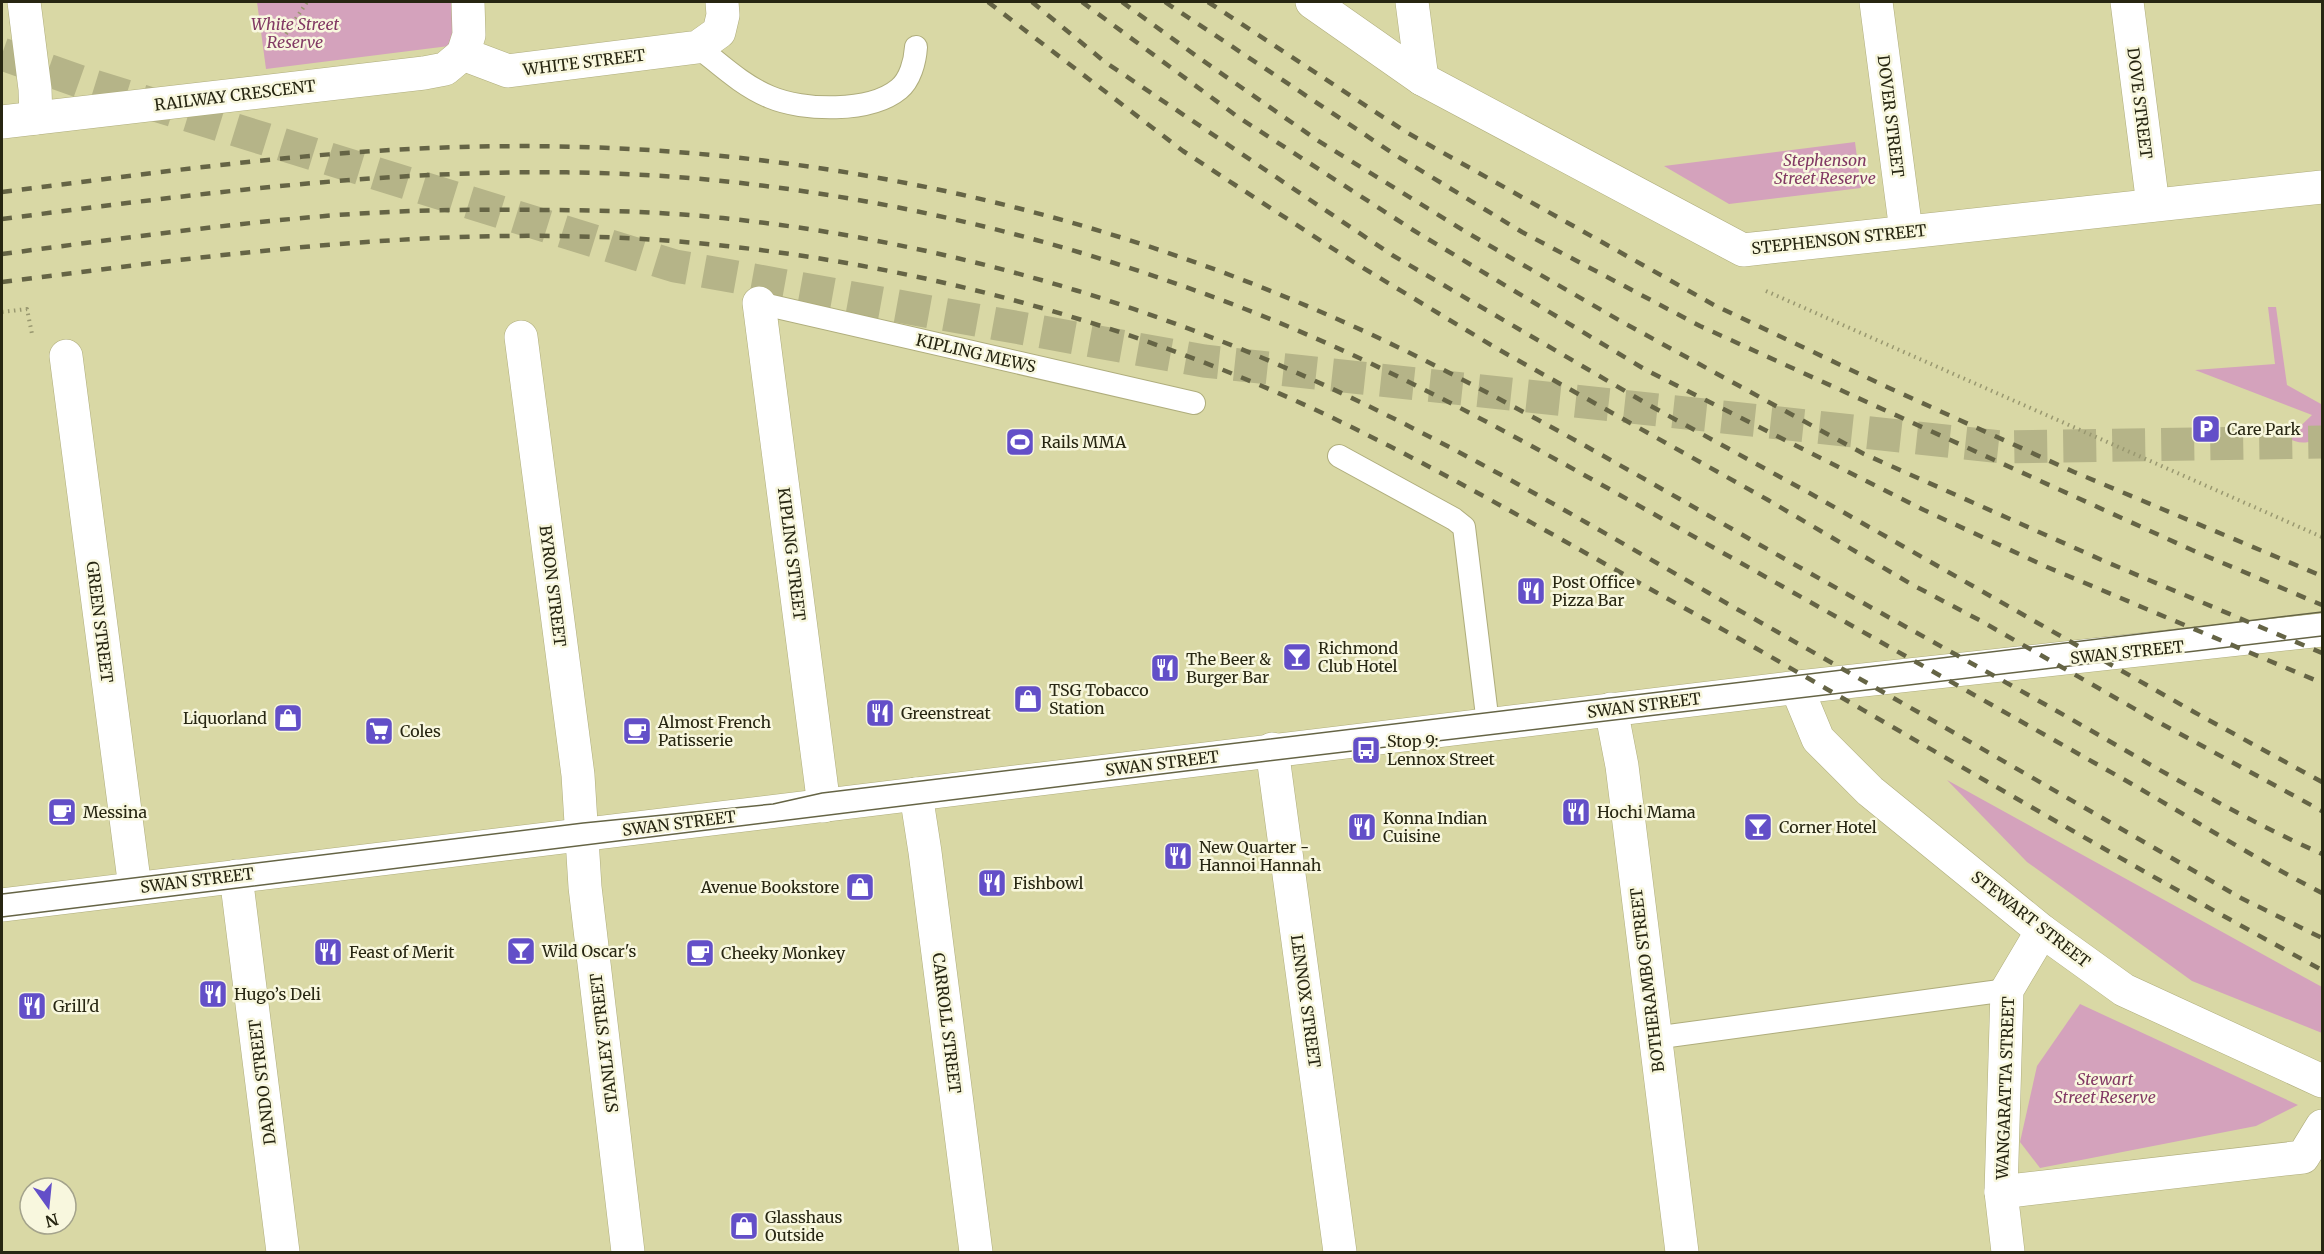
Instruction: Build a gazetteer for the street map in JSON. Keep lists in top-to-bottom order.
{
  "streets": {
    "street": [
      "WHITE STREET",
      "RAILWAY CRESCENT",
      "DOVE STREET",
      "DOVER STREET",
      "STEPHENSON STREET",
      "KIPLING STREET",
      "BYRON STREET",
      "GREEN STREET",
      "SWAN STREET",
      "STEWART STREET",
      "BOTHERAMBO STREET",
      "LENNOX STREET",
      "CARROLL STREET",
      "STANLEY STREET",
      "DANDO STREET",
      "WANGARATTA STREET"
    ],
    "lane": ["KIPLING MEWS"]
  },
  "crossings": [
    ["WHITE STREET", "RAILWAY CRESCENT"],
    ["DOVE STREET", "STEPHENSON STREET"],
    ["DOVER STREET", "STEPHENSON STREET"],
    ["KIPLING MEWS", "KIPLING STREET"],
    ["KIPLING STREET", "SWAN STREET"],
    ["BYRON STREET", "SWAN STREET"],
    ["BYRON STREET", "STANLEY STREET"],
    ["GREEN STREET", "SWAN STREET"],
    ["SWAN STREET", "STEWART STREET"],
    ["SWAN STREET", "BOTHERAMBO STREET"],
    ["SWAN STREET", "LENNOX STREET"],
    ["SWAN STREET", "CARROLL STREET"],
    ["SWAN STREET", "STANLEY STREET"],
    ["SWAN STREET", "DANDO STREET"],
    ["STEWART STREET", "WANGARATTA STREET"]
  ],
  "parks": ["White Street Reserve", "Stephenson Street Reserve", "Stewart Street Reserve"],
  "places": {
    "parking": ["Care Park"],
    "sports": ["Rails MMA"],
    "restaurant": [
      "Post Office Pizza Bar",
      "The Beer & Burger Bar",
      "Greenstreat",
      "Hochi Mama",
      "Konna Indian Cuisine",
      "New Quarter - Hannoi Hannah",
      "Fishbowl",
      "Feast of Merit",
      "Hugo’s Deli",
      "Grill'd"
    ],
    "bar": ["Richmond Club Hotel", "Corner Hotel", "Wild Oscar's"],
    "shop": [
      "TSG Tobacco Station",
      "Liquorland",
      "Avenue Bookstore",
      "Glasshaus Outside"
    ],
    "supermarket": ["Coles"],
    "cafe": ["Almost French Patisserie", "Messina", "Cheeky Monkey"],
    "bus stop": ["Stop 9: Lennox Street"]
  },
  "north": "bottom"
}
